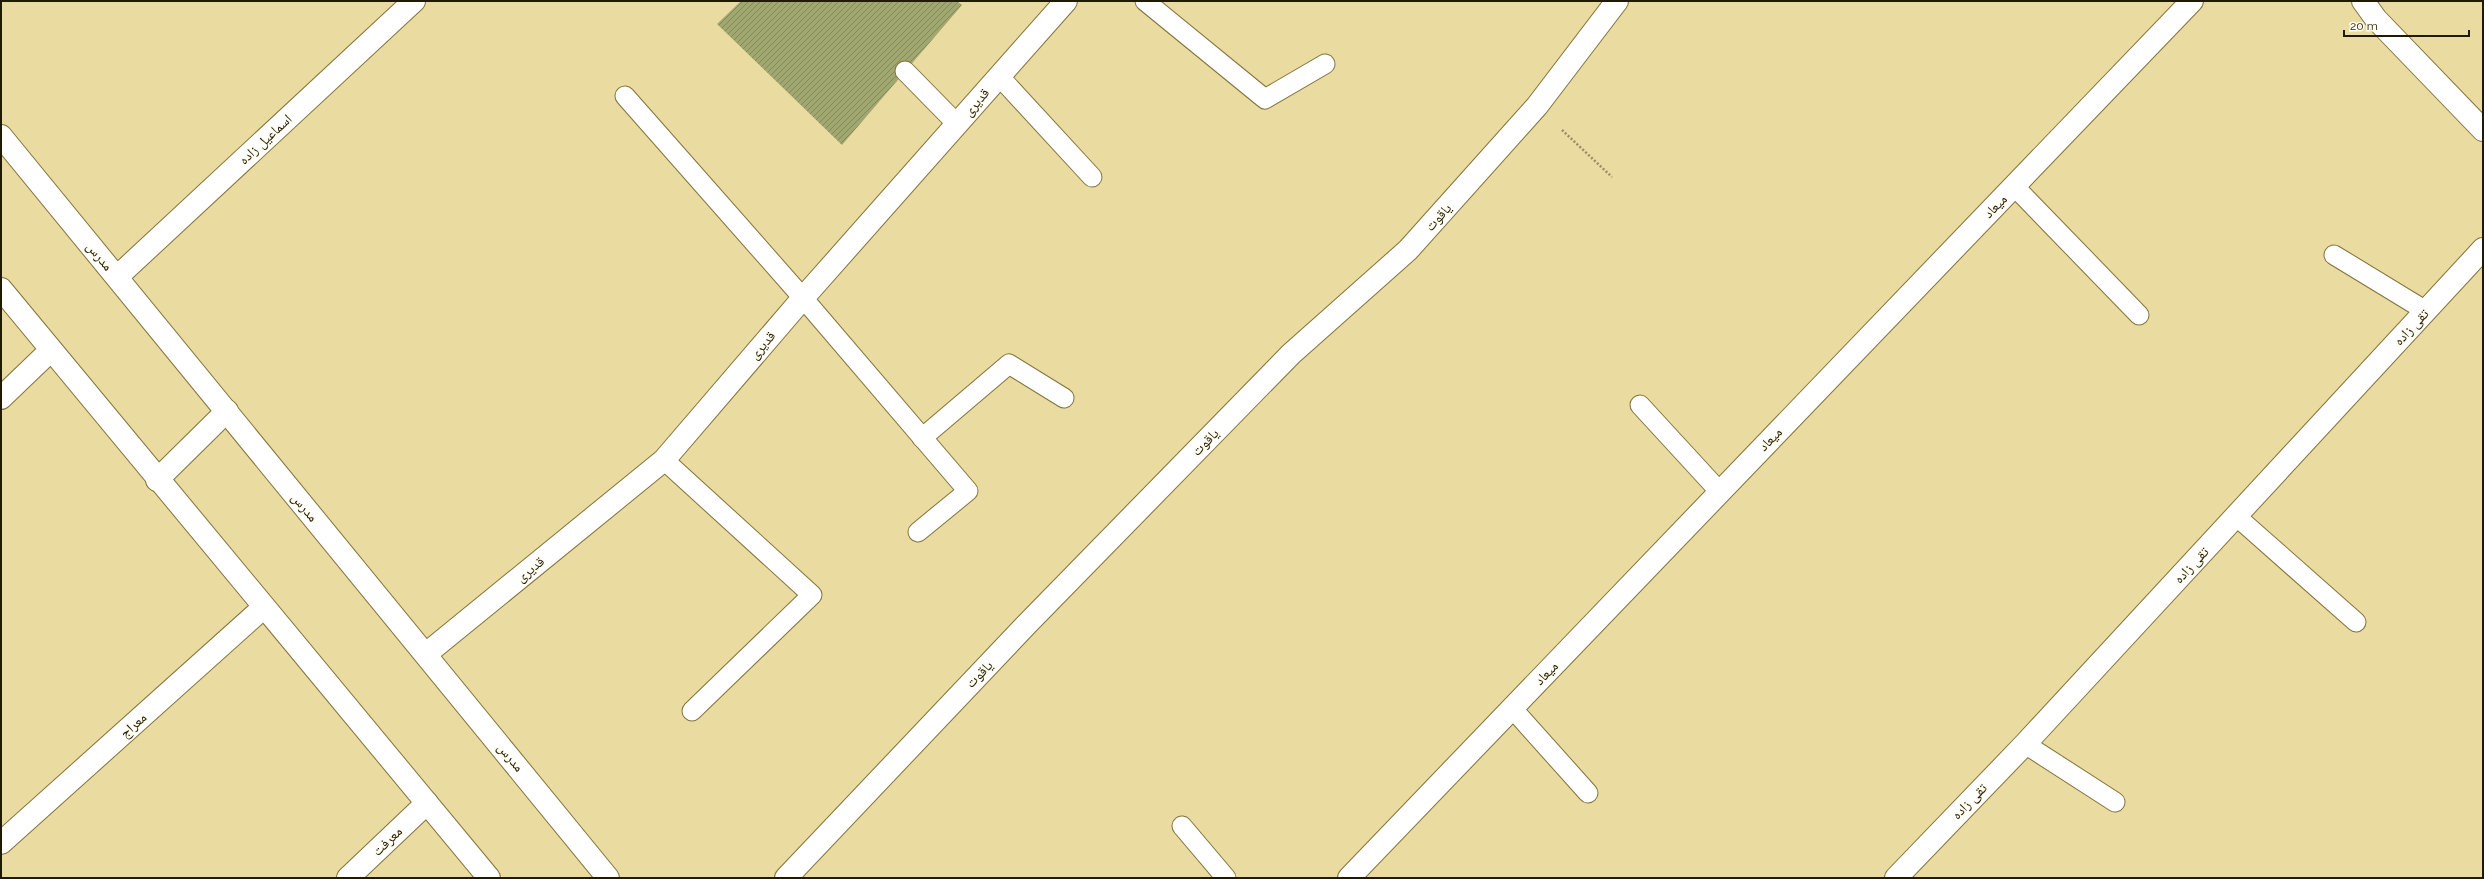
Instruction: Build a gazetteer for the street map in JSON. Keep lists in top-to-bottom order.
{
  "streets": {
    "street": [
      "قدیری",
      "اسماعیل زاده",
      "میعاد",
      "یاقوت",
      "مدرس",
      "تقی زاده",
      "معراج",
      "معرفت"
    ]
  },
  "crossings": [
    ["قدیری", "مدرس"],
    ["اسماعیل زاده", "مدرس"]
  ],
  "scale_bar": "20 m"
}
